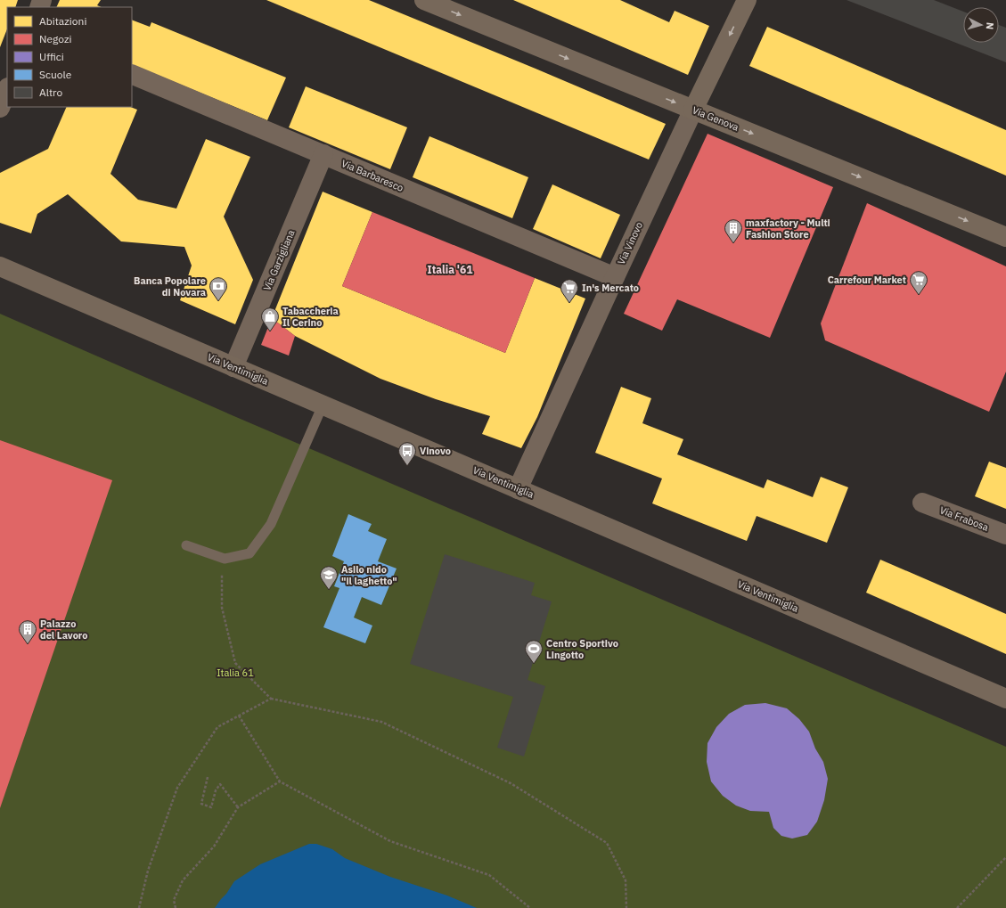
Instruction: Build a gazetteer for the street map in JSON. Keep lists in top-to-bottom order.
{
  "streets": {
    "street": [
      "Via Genova",
      "Via Barbaresco",
      "Via Vinovo",
      "Via Garzigliana",
      "Via Ventimiglia",
      "Via Frabosa"
    ]
  },
  "crossings": [
    ["Via Genova", "Via Vinovo"],
    ["Via Barbaresco", "Via Vinovo"],
    ["Via Barbaresco", "Via Garzigliana"],
    ["Via Vinovo", "Via Ventimiglia"],
    ["Via Garzigliana", "Via Ventimiglia"]
  ],
  "one_way": ["Via Genova"],
  "districts": ["Italia '61"],
  "parks": ["Italia 61"],
  "places": {
    "building": ["maxfactory - Multi Fashion Store", "Palazzo del Lavoro"],
    "supermarket": ["Carrefour Market", "In's Mercato"],
    "bank": ["Banca Popolare di Novara"],
    "shop": ["Tabaccheria Il Cerino"],
    "bus stop": ["Vinovo"],
    "school or university": ["Asilo nido \"il laghetto\""],
    "sports": ["Centro Sportivo Lingotto"]
  },
  "legend": [
    "Abitazioni",
    "Negozi",
    "Uffici",
    "Scuole",
    "Altro"
  ],
  "north": "right"
}
